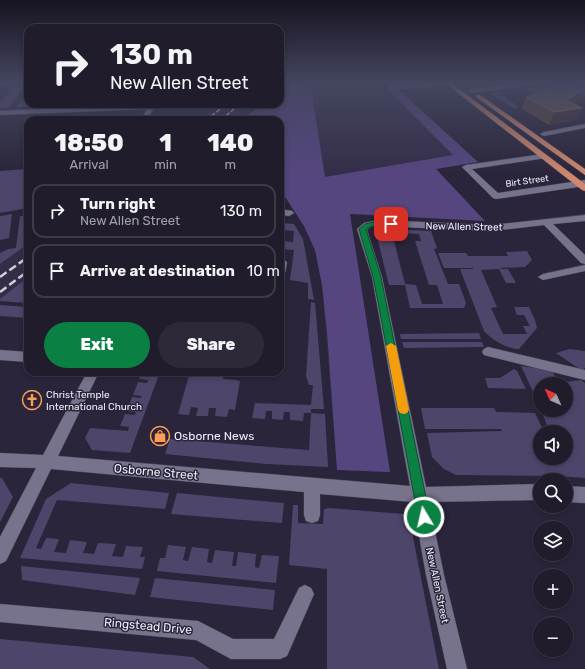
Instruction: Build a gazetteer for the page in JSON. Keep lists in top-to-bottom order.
{
  "streets": {
    "street": [
      "Birt Street",
      "New Allen Street",
      "Osborne Street",
      "Ringstead Drive"
    ]
  },
  "crossings": [
    ["New Allen Street", "Osborne Street"]
  ],
  "places": {
    "church": ["Christ Temple International Church"],
    "shop": ["Osborne News"]
  },
  "north": "top left",
  "page": {
    "turn": ["130 m", "New Allen Street"],
    "eta": [
      "18:50",
      "Arrival",
      "1",
      "min",
      "140",
      "m"
    ],
    "list": [
      {
        "name": "Turn right",
        "note": "New Allen Street",
        "value": "130 m"
      },
      {
        "name": "Arrive at destination",
        "value": "10 m"
      }
    ],
    "buttons": ["Exit", "Share"],
    "map_buttons": ["+", "−"]
  }
}
